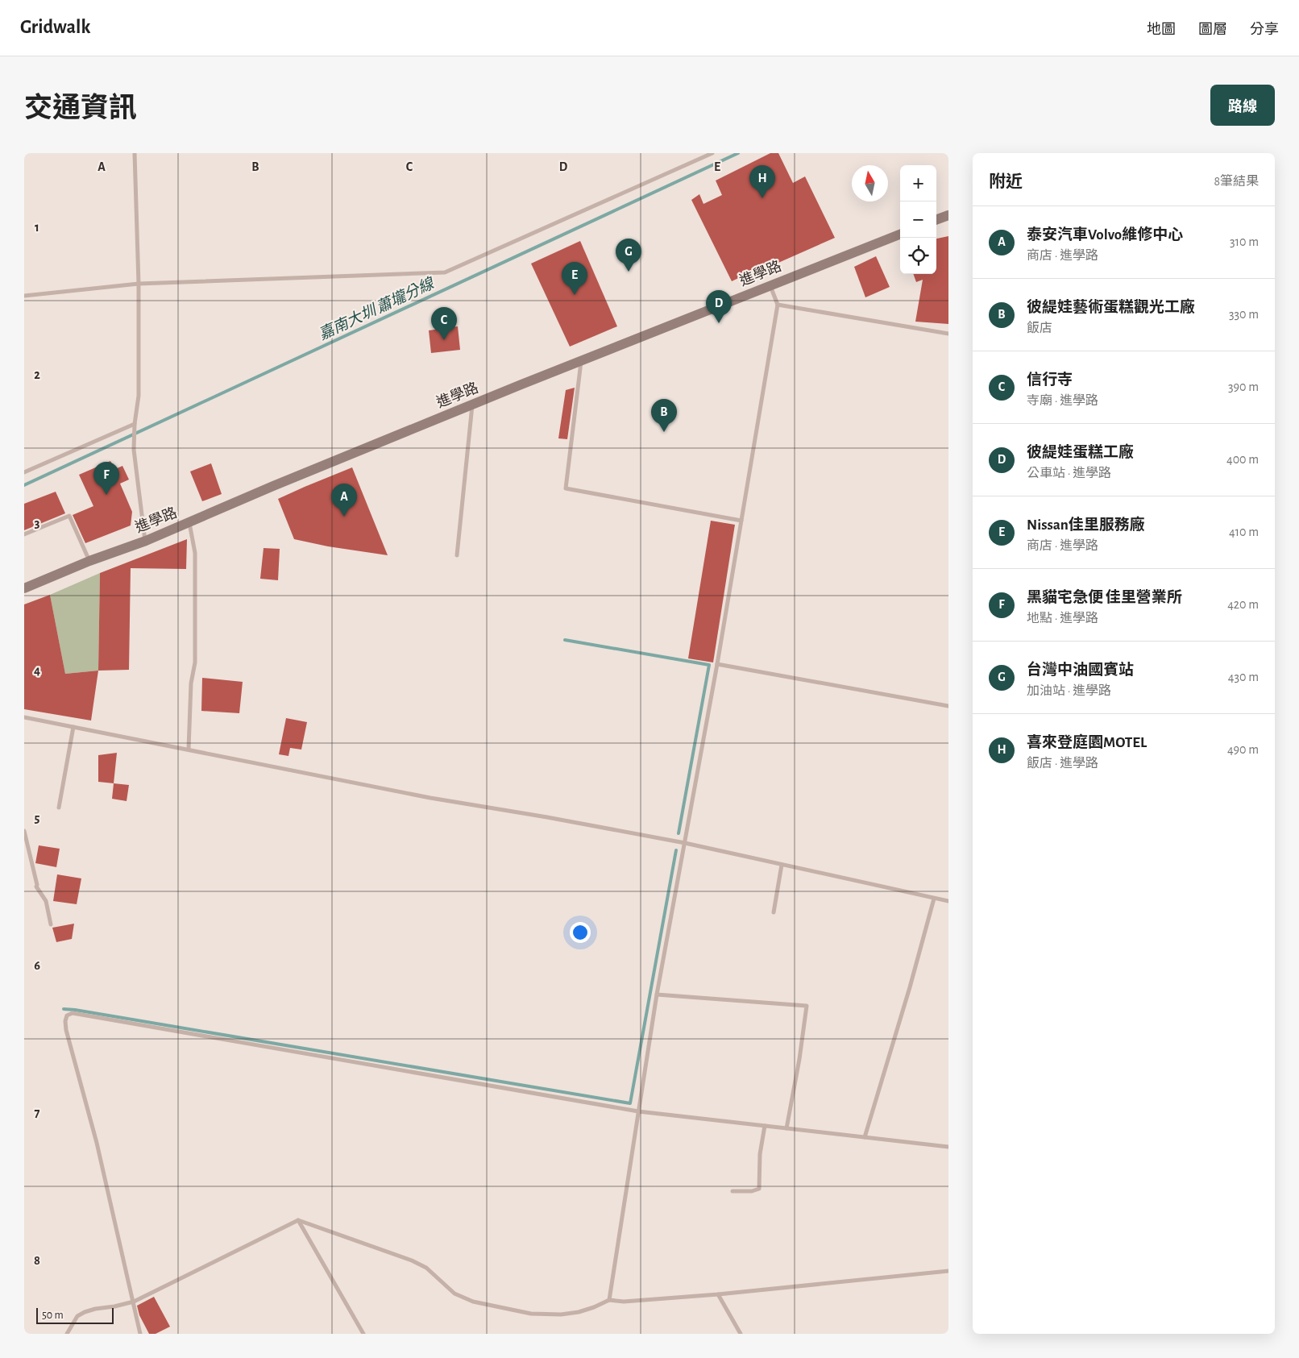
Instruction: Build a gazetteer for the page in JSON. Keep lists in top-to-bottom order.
{
  "streets": {
    "main road": ["進學路"]
  },
  "water": ["嘉南大圳 蕭壠分線"],
  "scale_bar": "50 m",
  "north": "top",
  "page": {
    "header": "Gridwalk",
    "nav": ["地圖", "圖層", "分享"],
    "title": "交通資訊",
    "buttons": "路線",
    "heading": ["附近", "8筆結果"],
    "map_buttons": ["+", "−"],
    "pins": [
      "H",
      "G",
      "E",
      "D",
      "C",
      "B",
      "F",
      "A"
    ],
    "list": [
      {
        "mark": "A",
        "name": "泰安汽車Volvo維修中心",
        "note": "商店 · 進學路",
        "value": "310 m"
      },
      {
        "mark": "B",
        "name": "彼緹娃藝術蛋糕觀光工廠",
        "note": "飯店",
        "value": "330 m"
      },
      {
        "mark": "C",
        "name": "信行寺",
        "note": "寺廟 · 進學路",
        "value": "390 m"
      },
      {
        "mark": "D",
        "name": "彼緹娃蛋糕工廠",
        "note": "公車站 · 進學路",
        "value": "400 m"
      },
      {
        "mark": "E",
        "name": "Nissan佳里服務廠",
        "note": "商店 · 進學路",
        "value": "410 m"
      },
      {
        "mark": "F",
        "name": "黑貓宅急便 佳里營業所",
        "note": "地點 · 進學路",
        "value": "420 m"
      },
      {
        "mark": "G",
        "name": "台灣中油國賓站",
        "note": "加油站 · 進學路",
        "value": "430 m"
      },
      {
        "mark": "H",
        "name": "喜來登庭園MOTEL",
        "note": "飯店 · 進學路",
        "value": "490 m"
      }
    ],
    "scale": "50 m"
  },
  "grid": {
    "columns": [
      "A",
      "B",
      "C",
      "D",
      "E"
    ],
    "rows": [
      "1",
      "2",
      "3",
      "4",
      "5",
      "6",
      "7",
      "8"
    ]
  }
}
